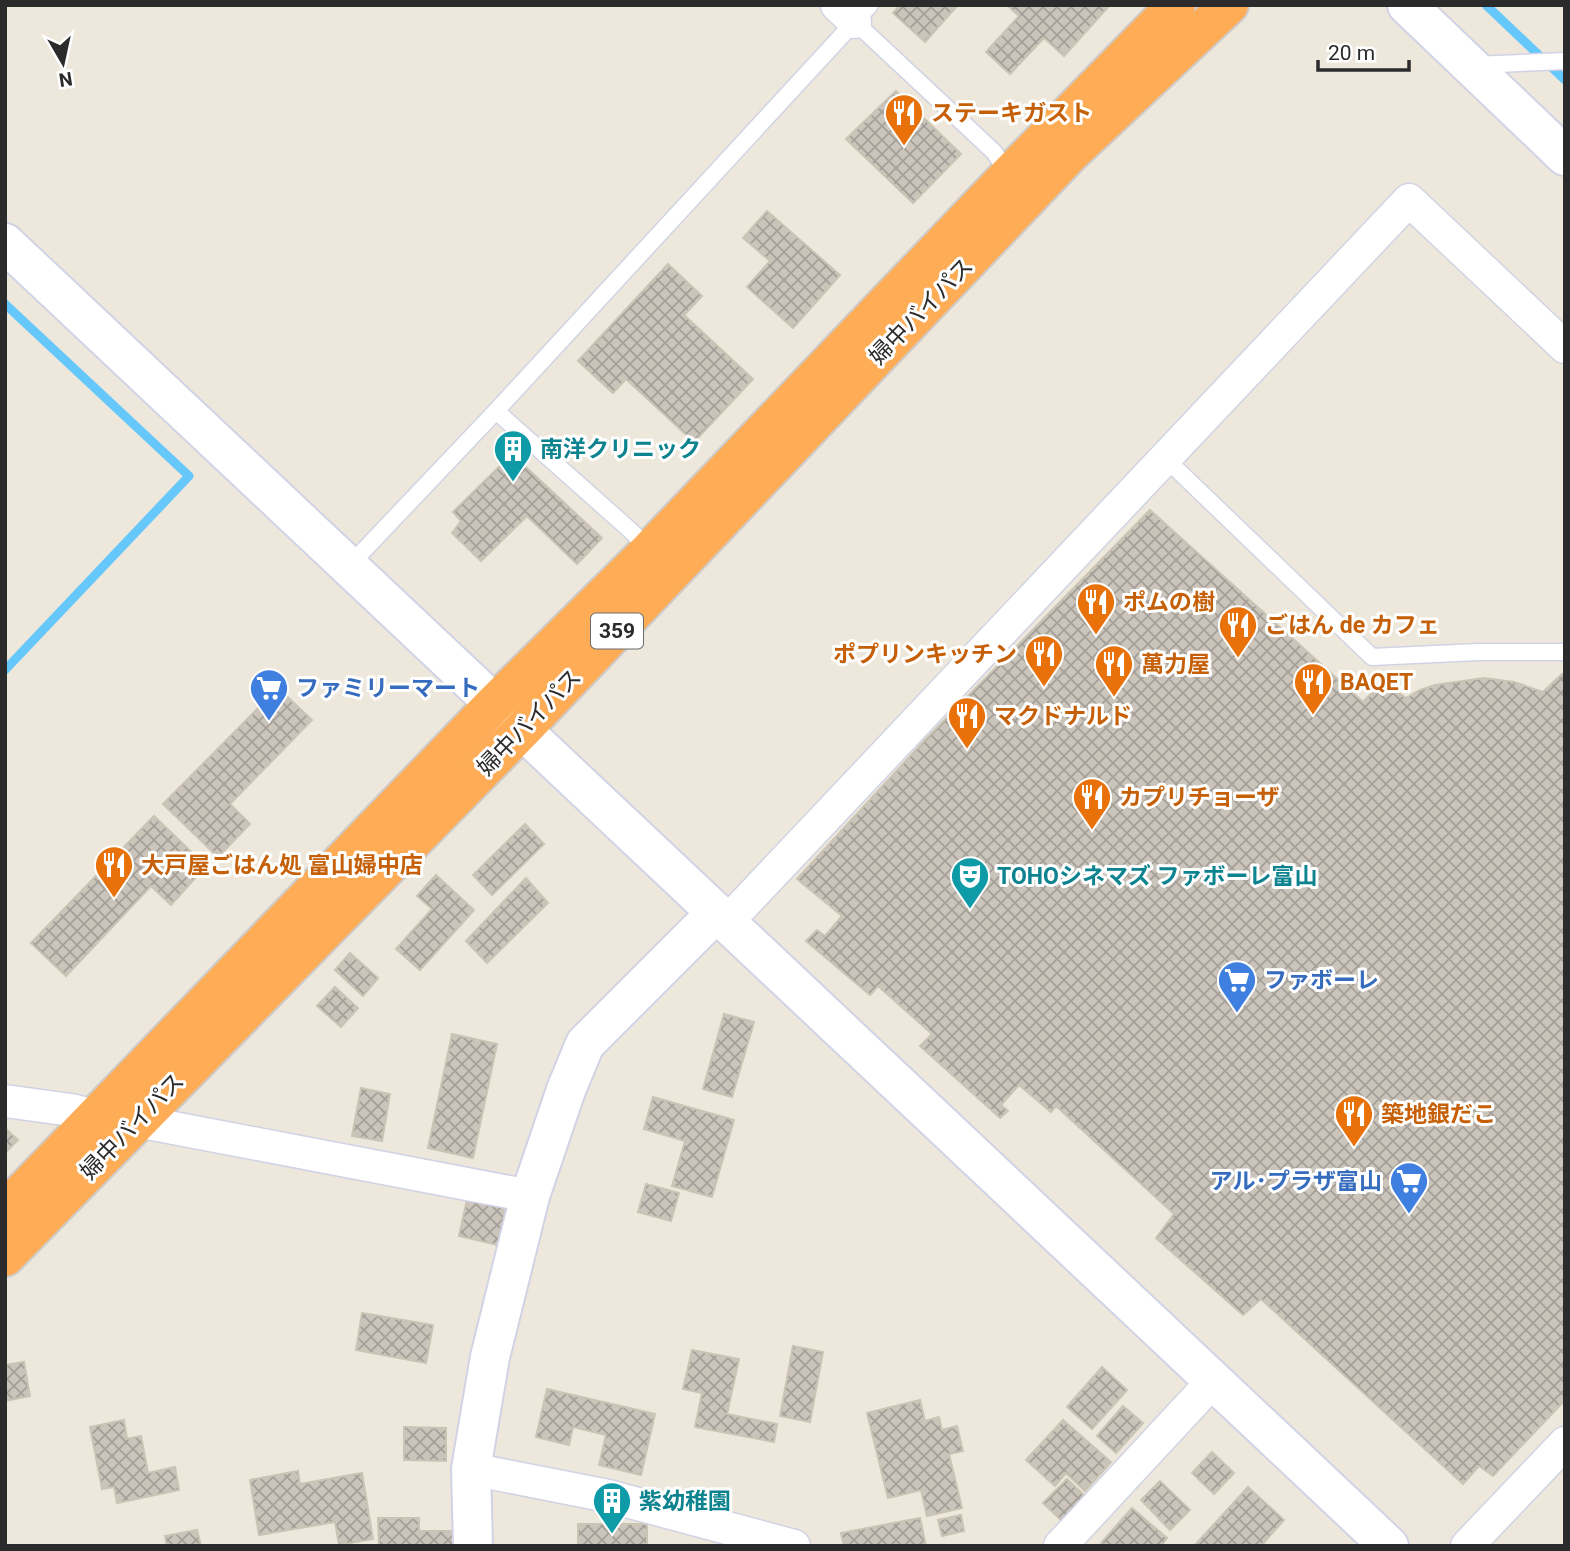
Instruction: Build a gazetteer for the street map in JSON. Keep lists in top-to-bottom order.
{
  "streets": {
    "highway": ["婦中バイパス", "359"]
  },
  "places": {
    "restaurant": [
      "ステーキガスト",
      "ポムの樹",
      "ごはん de カフェ",
      "ポプリンキッチン",
      "萬力屋",
      "BAQET",
      "マクドナルド",
      "カプリチョーザ",
      "大戸屋ごはん処 富山婦中店",
      "築地銀だこ"
    ],
    "building": ["南洋クリニック", "紫幼稚園"],
    "supermarket": ["ファミリーマート", "ファボーレ", "アル･プラザ富山"],
    "theatre": ["TOHOシネマズ ファボーレ富山"]
  },
  "scale_bar": "20 m",
  "north": "bottom"
}
